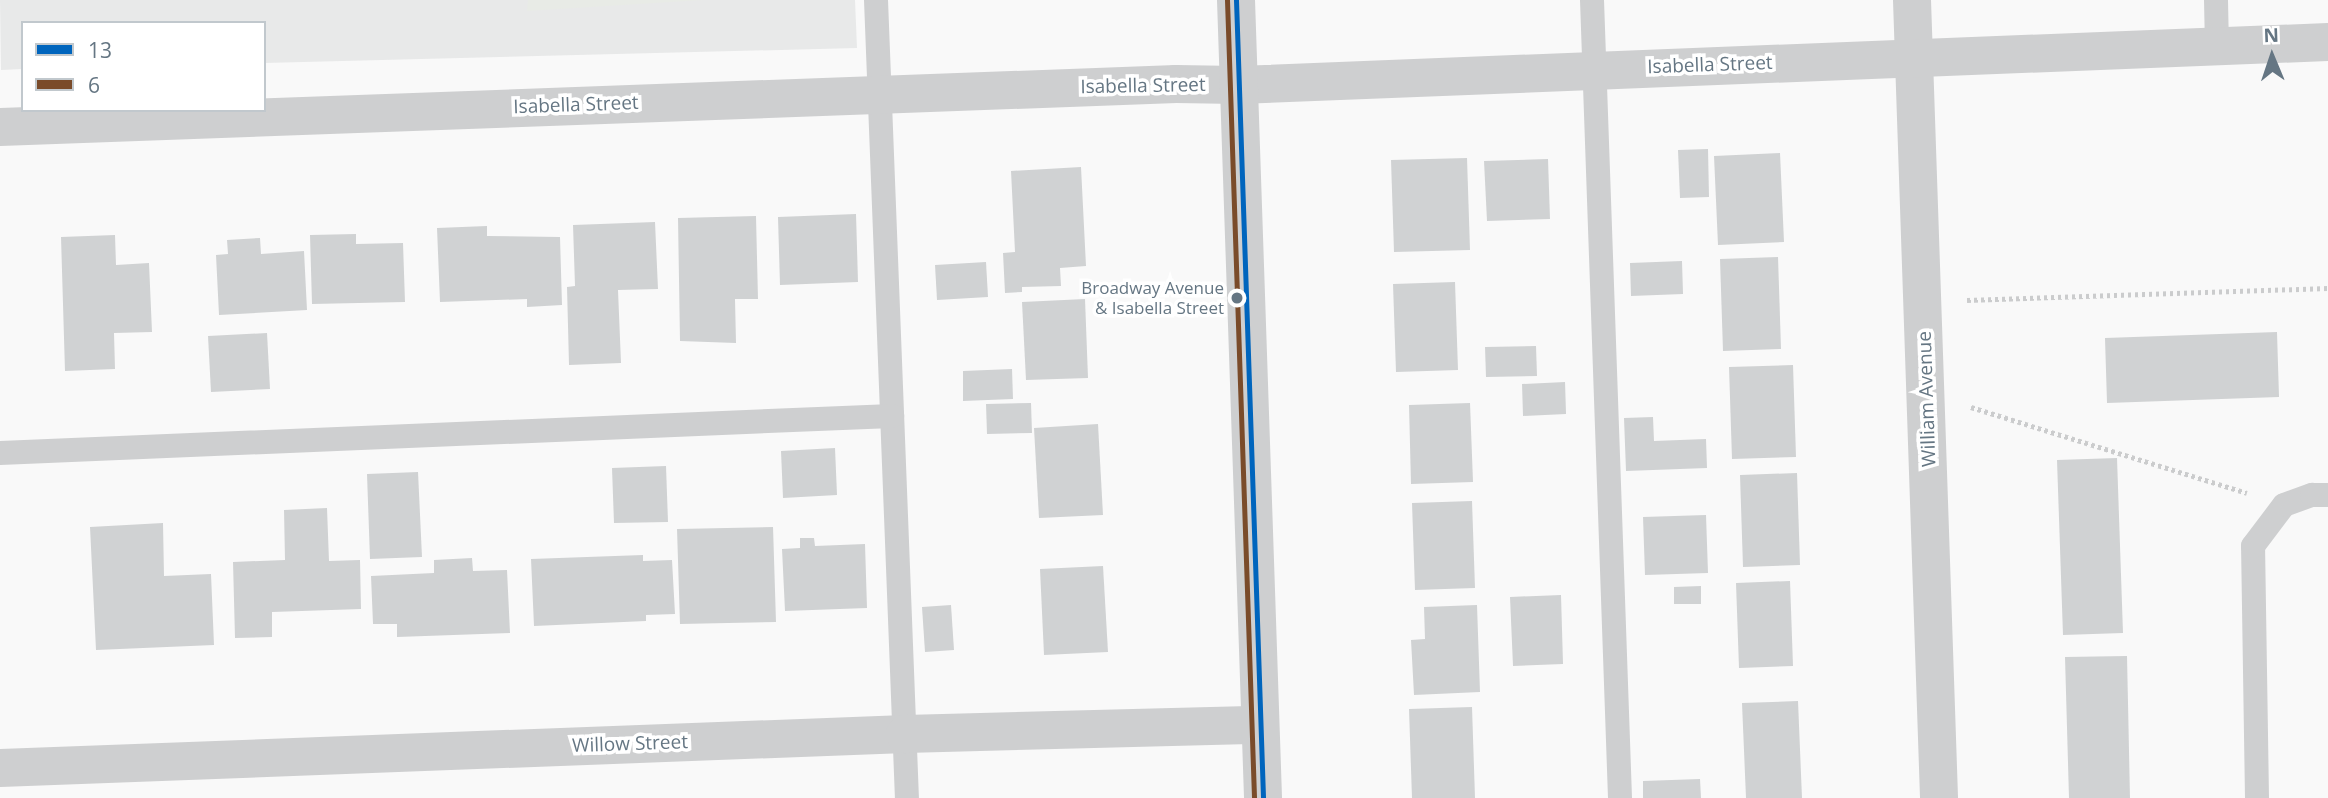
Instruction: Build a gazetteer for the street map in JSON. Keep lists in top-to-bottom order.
{
  "streets": {
    "street": ["Isabella Street", "William Avenue", "Willow Street"]
  },
  "crossings": [
    ["Isabella Street", "William Avenue"]
  ],
  "places": ["Broadway Avenue & Isabella Street"],
  "lines": ["transit line 13", "transit line 6"],
  "legend": ["13", "6"],
  "north": "top"
}
